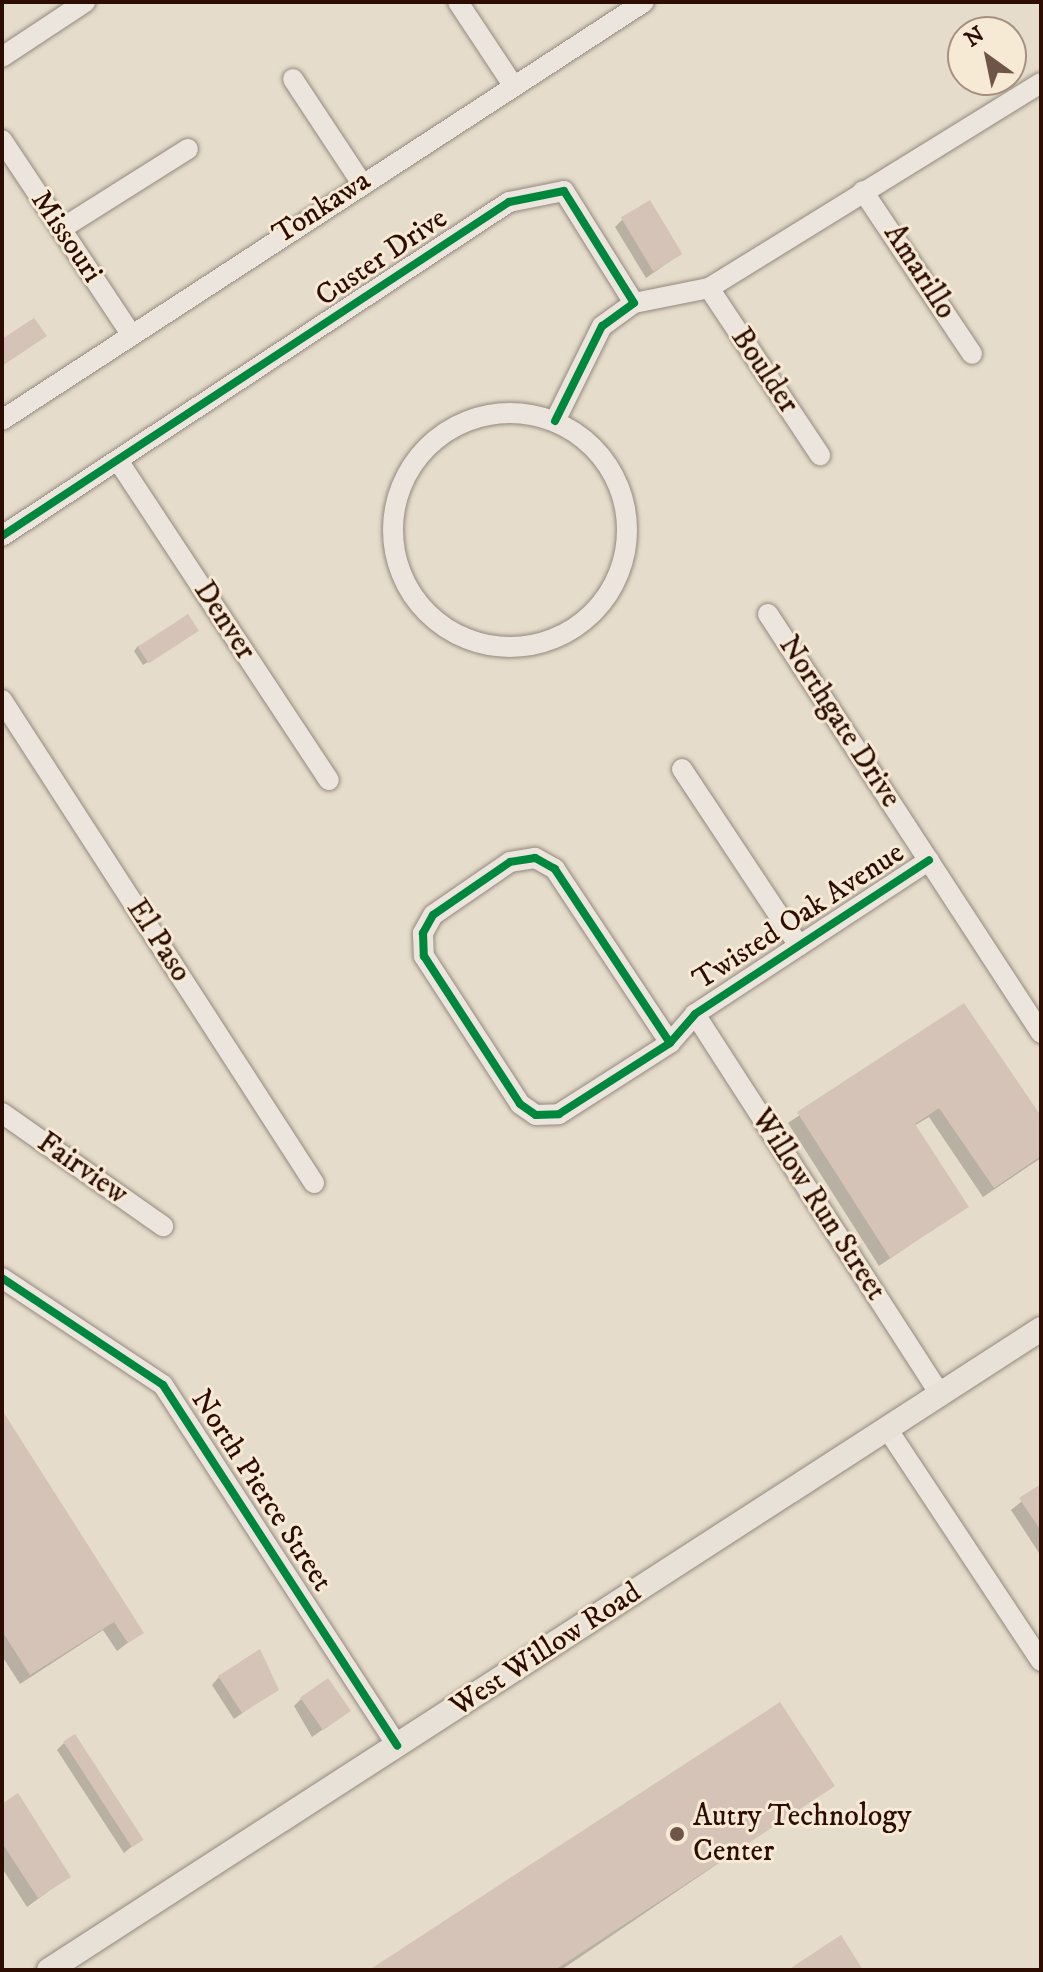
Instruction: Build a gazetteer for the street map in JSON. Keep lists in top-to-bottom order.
{
  "streets": {
    "main road": ["West Willow Road"],
    "street": [
      "Tonkawa",
      "Missouri",
      "Custer Drive",
      "Amarillo",
      "Boulder",
      "Denver",
      "Northgate Drive",
      "Twisted Oak Avenue",
      "El Paso",
      "Fairview",
      "Willow Run Street",
      "North Pierce Street"
    ]
  },
  "crossings": [
    ["Tonkawa", "Missouri"],
    ["Custer Drive", "Denver"],
    ["Northgate Drive", "Twisted Oak Avenue"],
    ["Twisted Oak Avenue", "Willow Run Street"],
    ["Willow Run Street", "West Willow Road"],
    ["North Pierce Street", "West Willow Road"]
  ],
  "places": ["Autry Technology Center"],
  "north": "top left"
}
